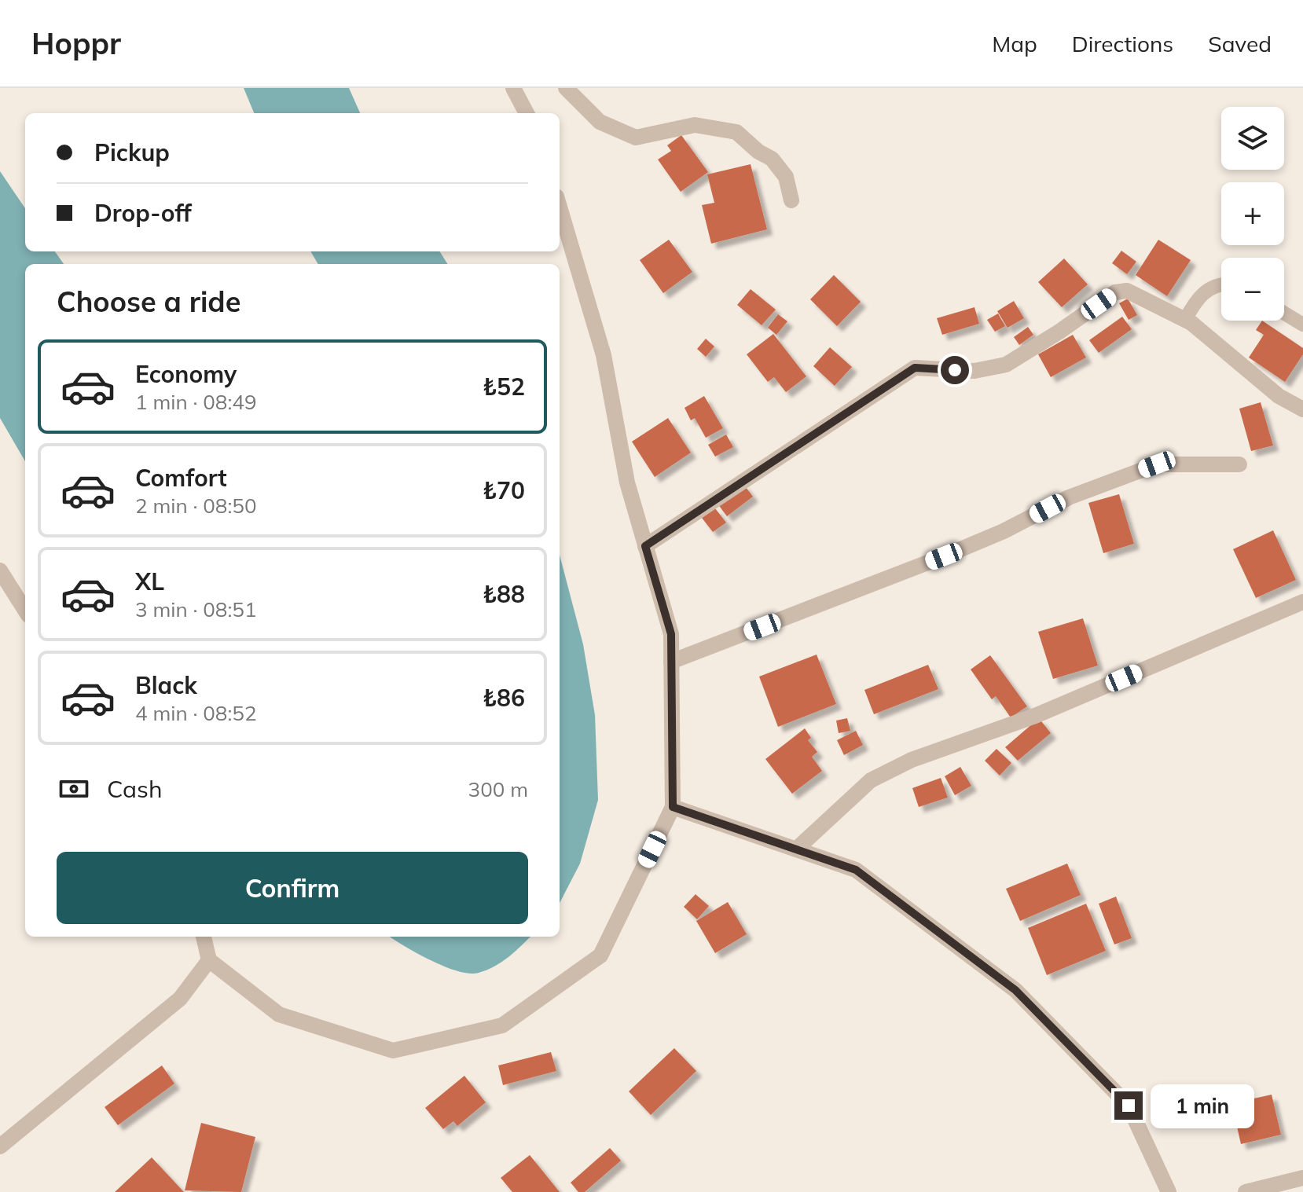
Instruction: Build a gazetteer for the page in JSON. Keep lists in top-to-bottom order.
{
  "page": {
    "header": "Hoppr",
    "nav": ["Map", "Directions", "Saved"],
    "map_buttons": ["+", "−"],
    "banner": ["Pickup", "Drop-off"],
    "heading": "Choose a ride",
    "list": [
      {
        "name": "Economy",
        "note": "1 min · 08:49",
        "value": "₺52"
      },
      {
        "name": "Comfort",
        "note": "2 min · 08:50",
        "value": "₺70"
      },
      {
        "name": "XL",
        "note": "3 min · 08:51",
        "value": "₺88"
      },
      {
        "name": "Black",
        "note": "4 min · 08:52",
        "value": "₺86"
      }
    ],
    "pay": ["Cash", "300 m"],
    "buttons": "Confirm",
    "bubble": "1 min"
  }
}
